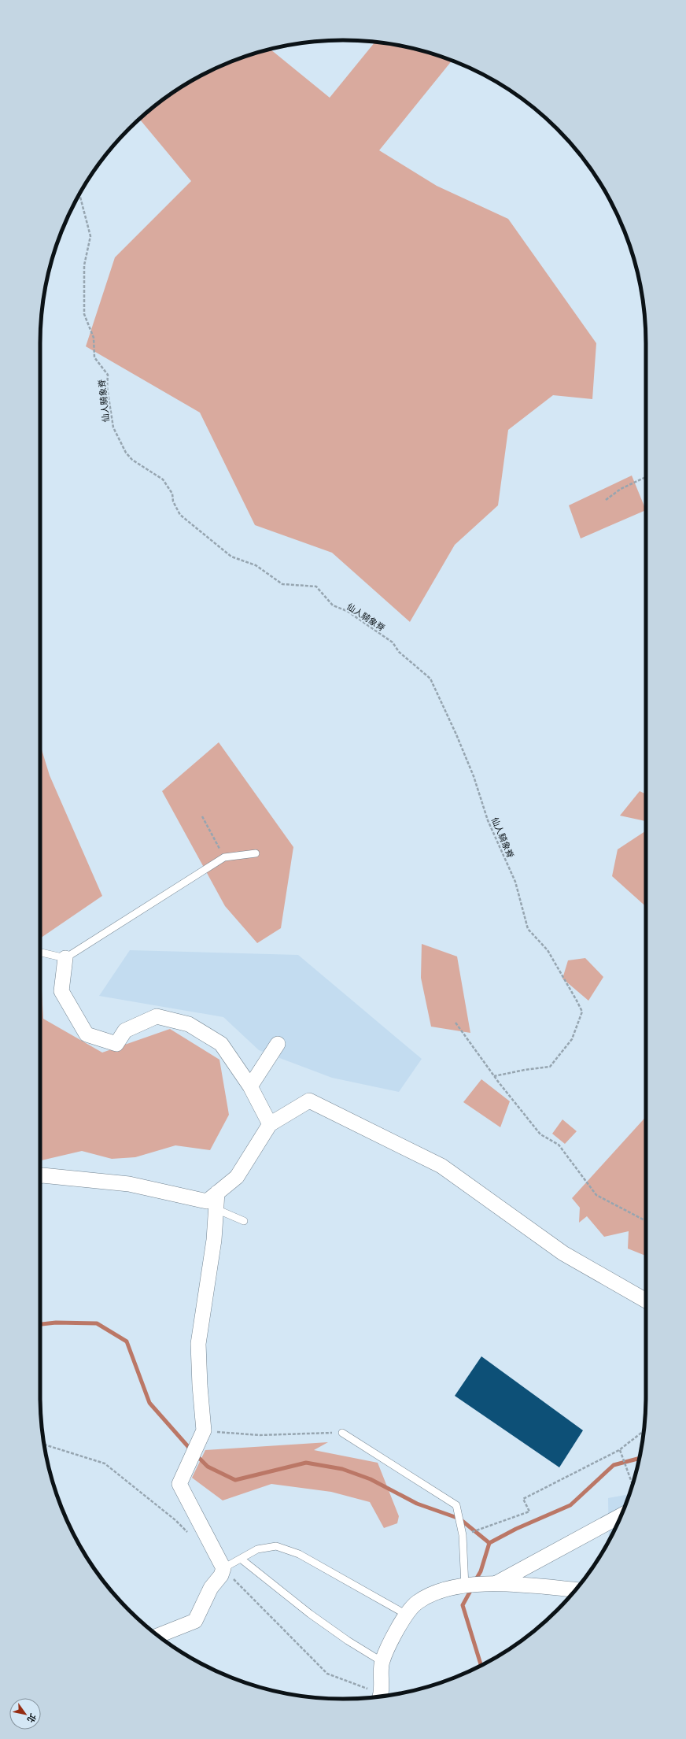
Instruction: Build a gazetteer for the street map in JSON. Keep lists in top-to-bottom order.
{
  "streets": {
    "path": ["仙人騎象脊"]
  },
  "north": "bottom right"
}
